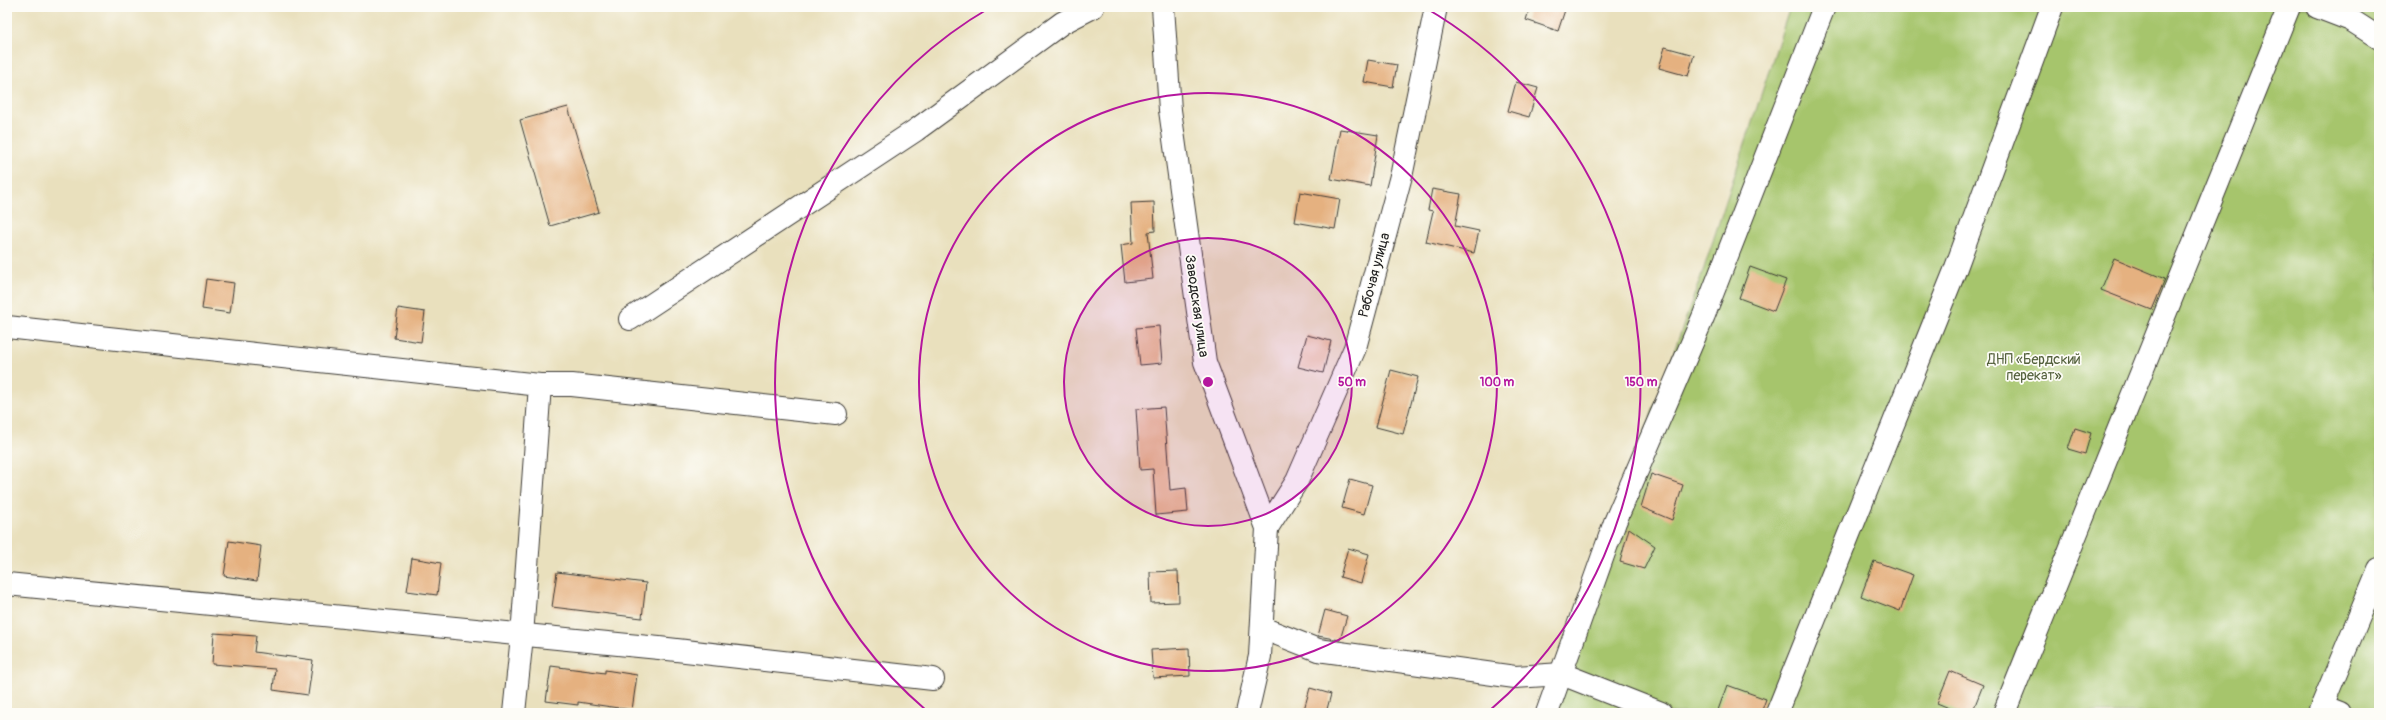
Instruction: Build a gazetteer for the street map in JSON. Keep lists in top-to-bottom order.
{
  "streets": {
    "street": ["Рабочая улица", "Заводская улица"]
  },
  "crossings": [
    ["Рабочая улица", "Заводская улица"]
  ],
  "parks": ["ДНП «Бердский перекат»"],
  "rings": ["50 m", "100 m", "150 m"]
}
